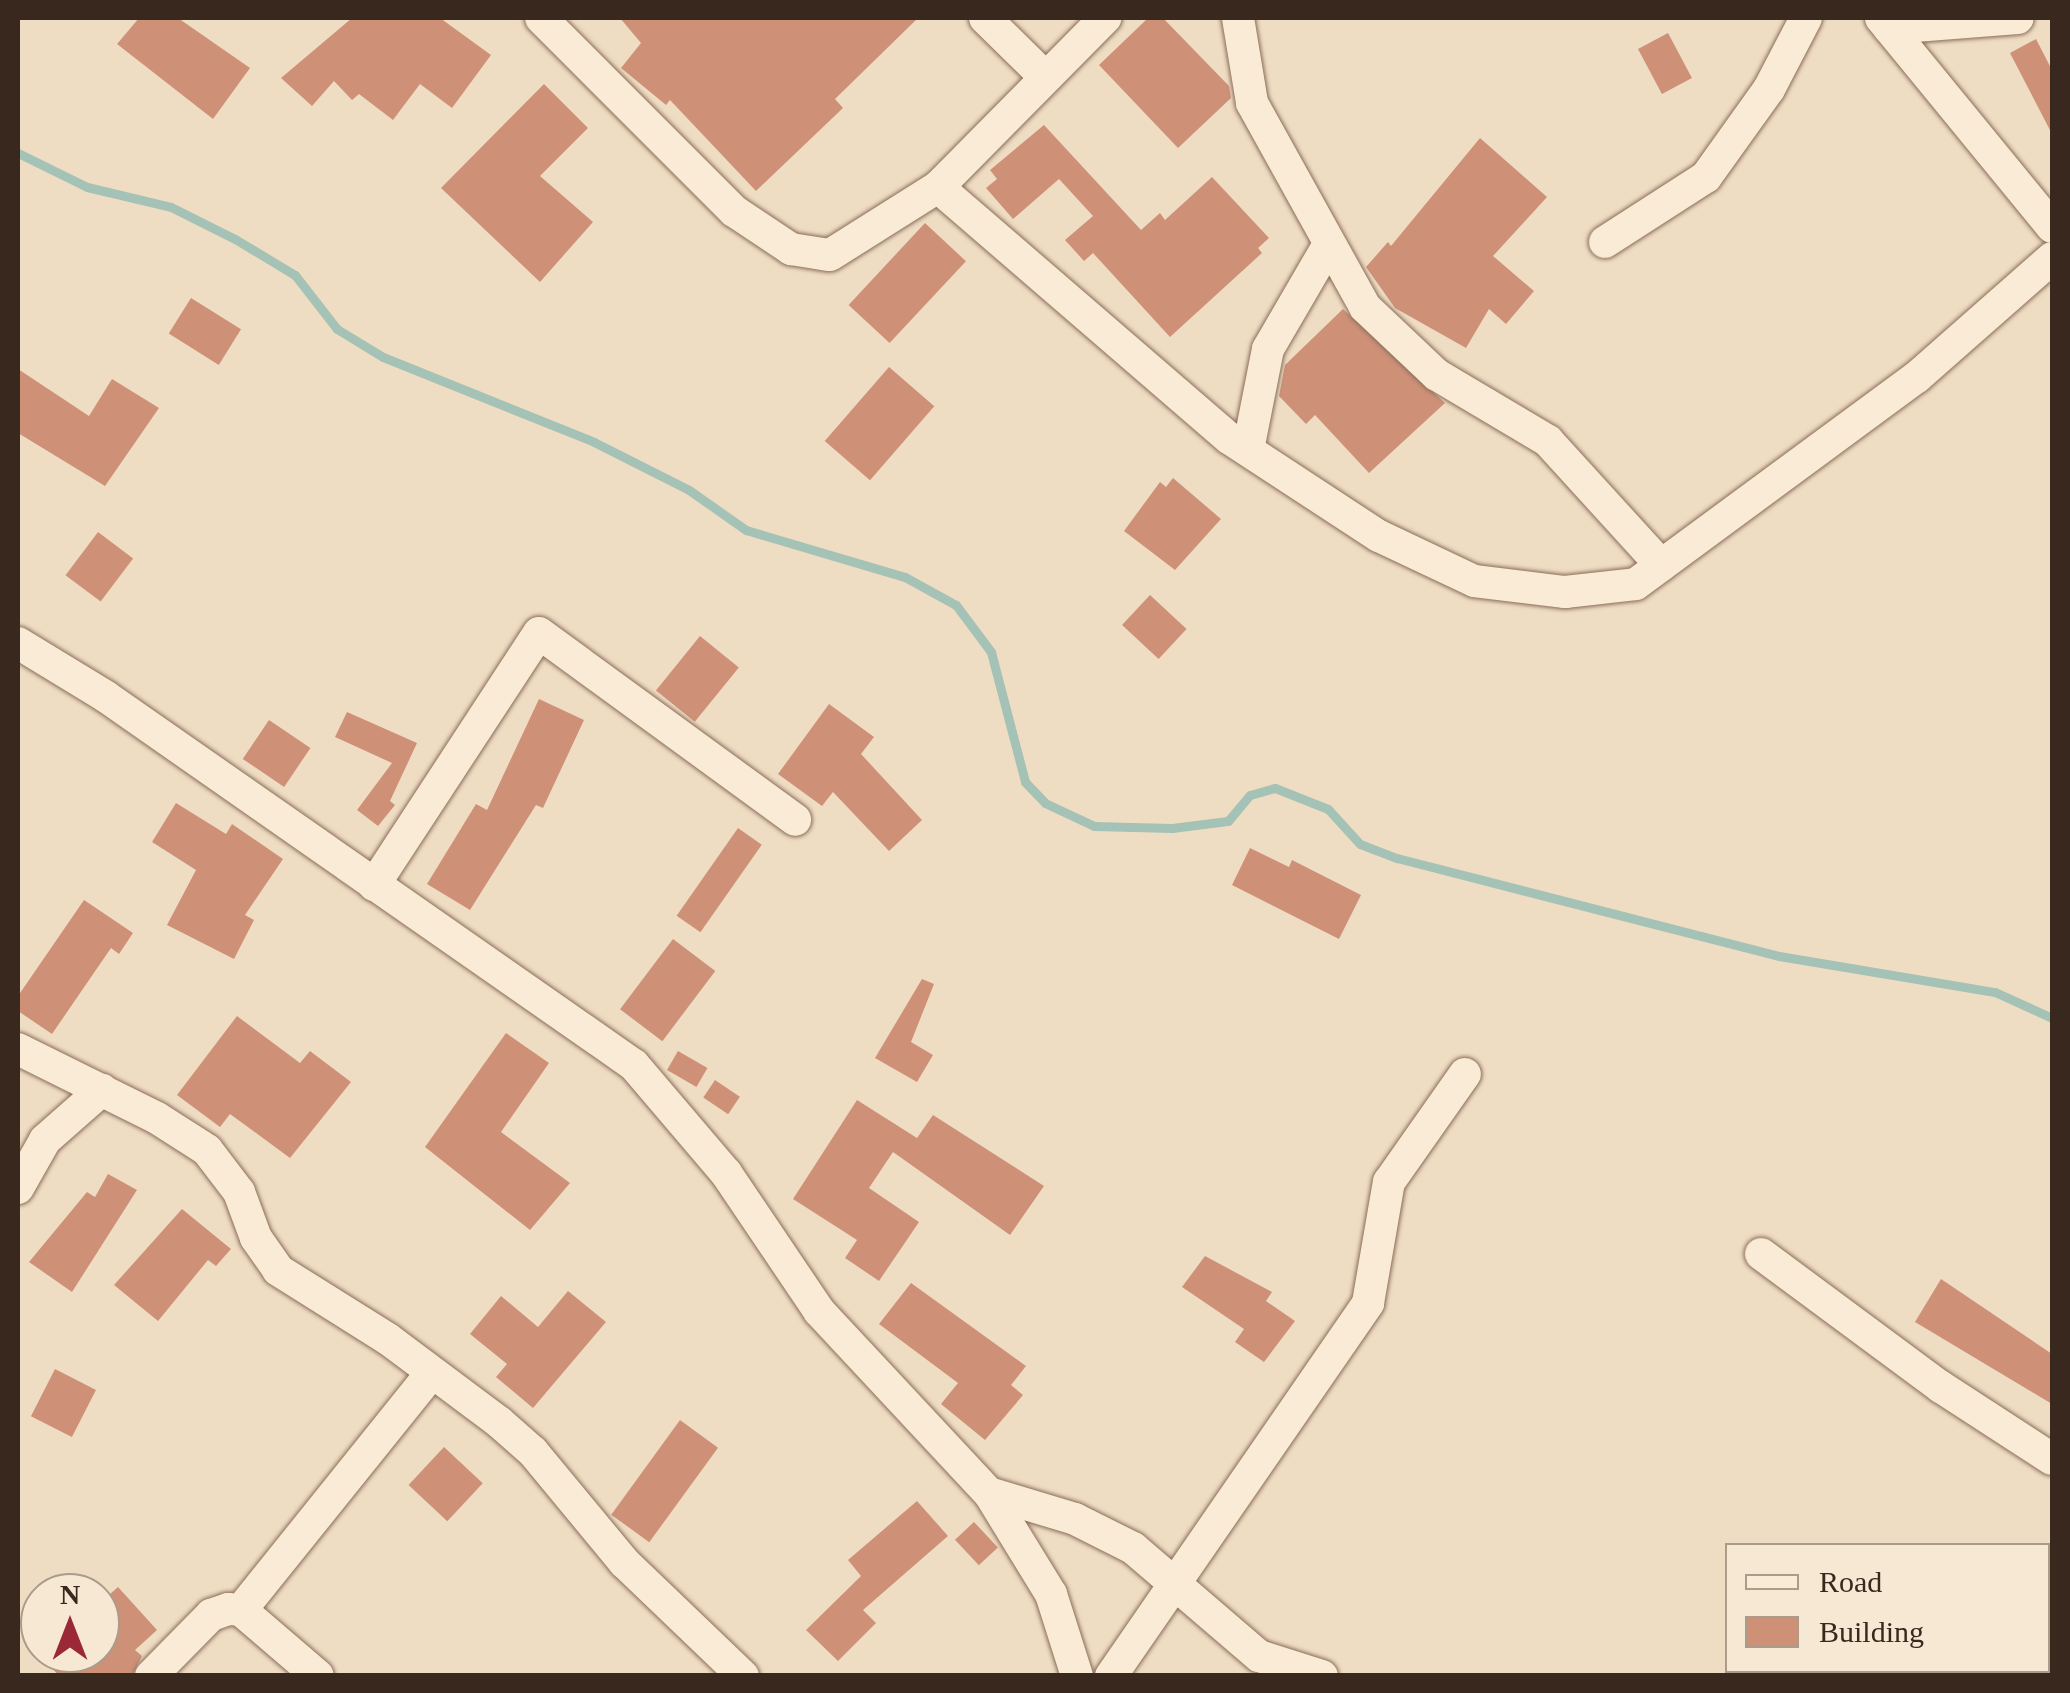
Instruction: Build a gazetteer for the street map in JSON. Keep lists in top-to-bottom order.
{
  "legend": ["Road", "Building"],
  "north": "top"
}
